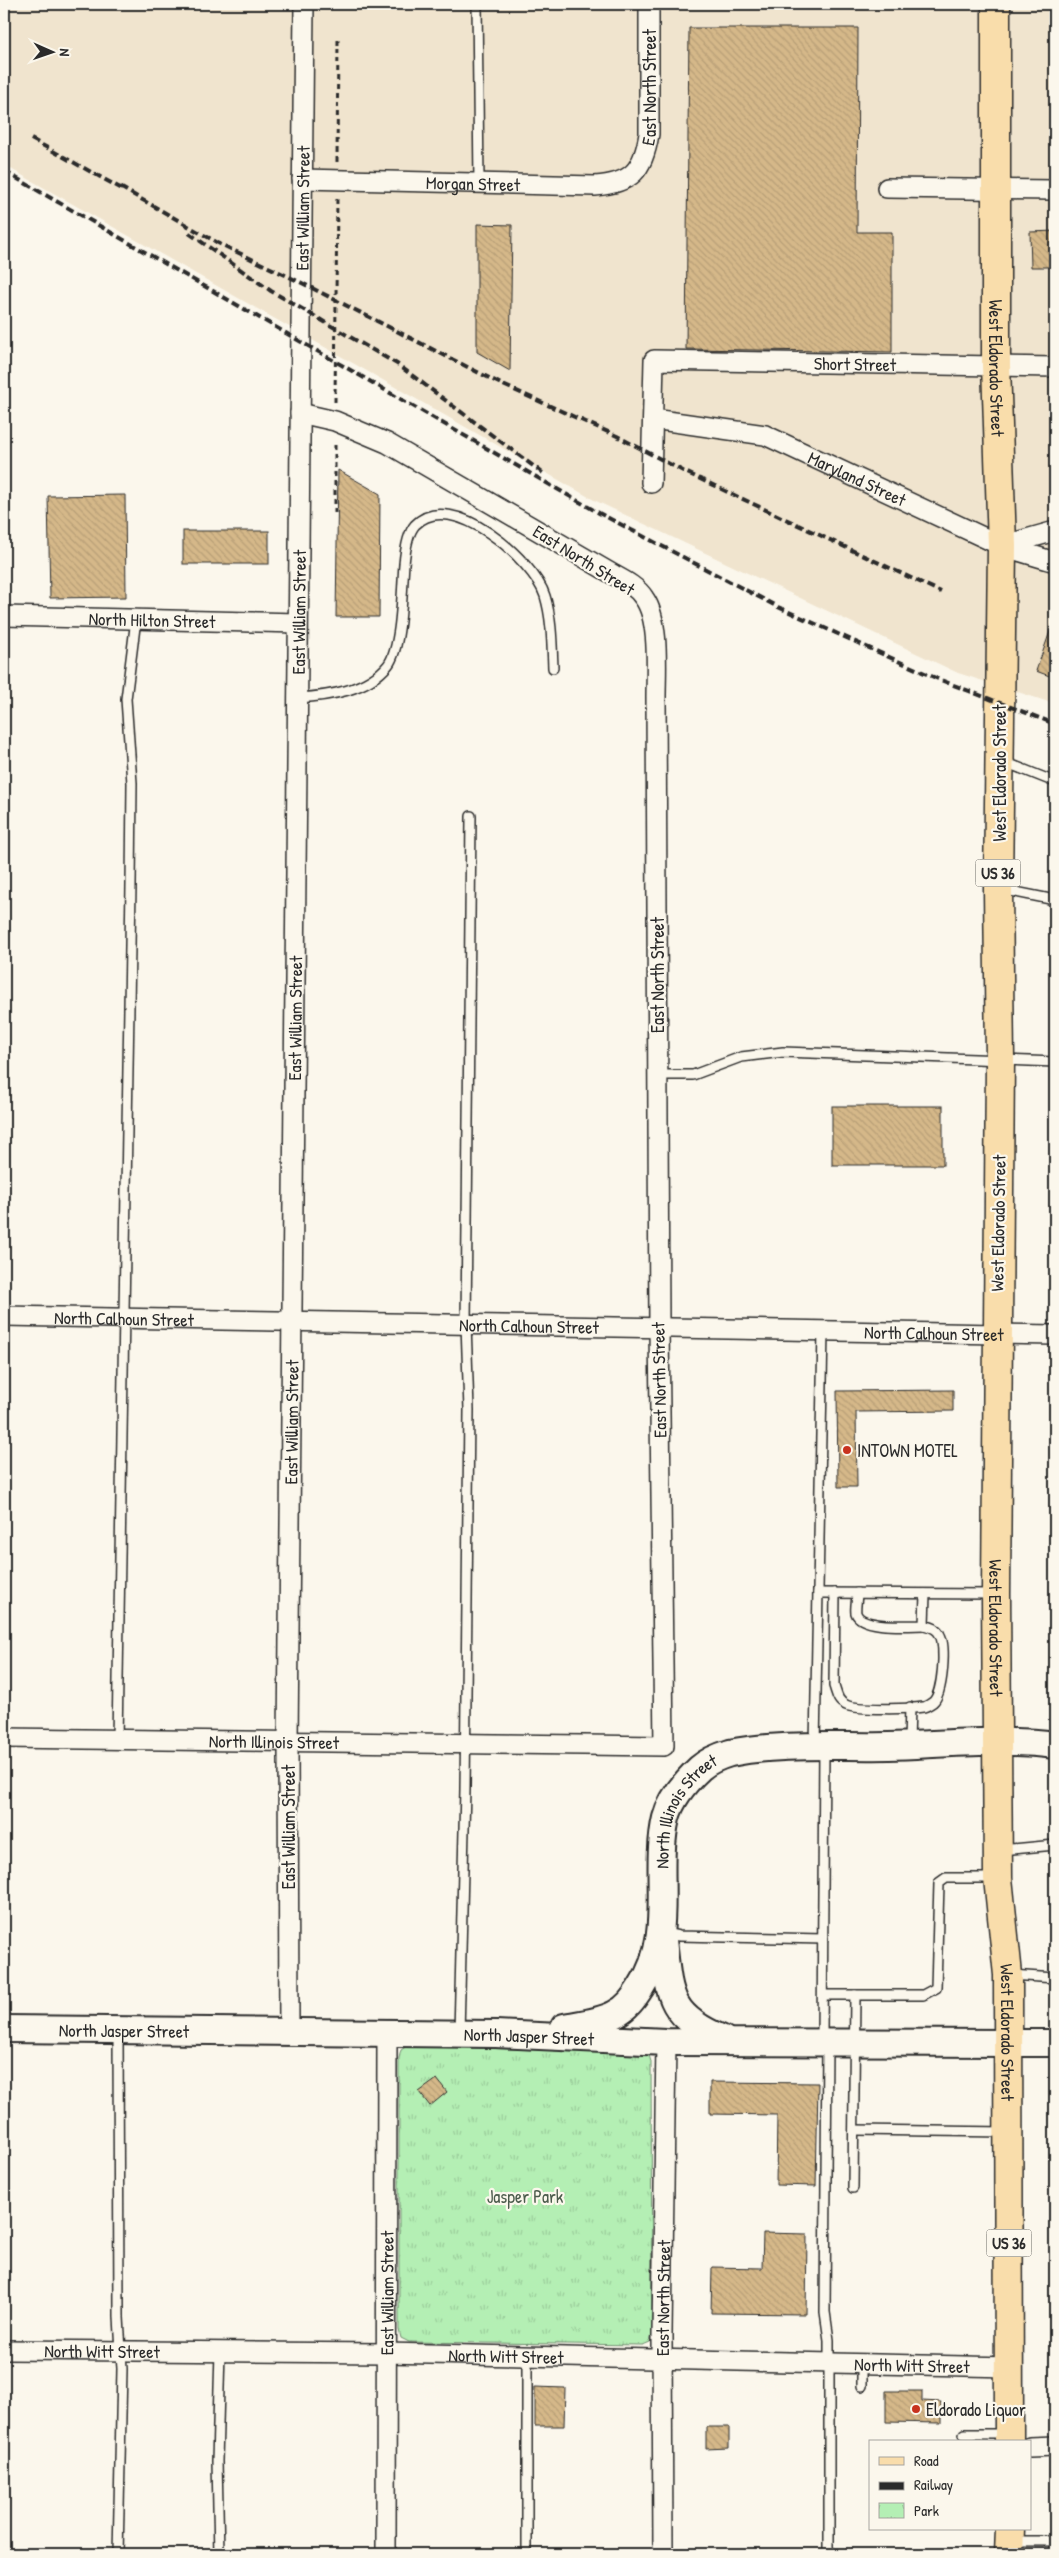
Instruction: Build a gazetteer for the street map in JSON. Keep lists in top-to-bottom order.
{
  "streets": {
    "main road": ["West Eldorado Street", "US 36"],
    "street": [
      "East North Street",
      "Morgan Street",
      "East William Street",
      "Short Street",
      "Maryland Street",
      "North Hilton Street",
      "North Calhoun Street",
      "North Illinois Street",
      "North Jasper Street",
      "North Witt Street"
    ]
  },
  "crossings": [
    ["East North Street", "Morgan Street"],
    ["East North Street", "East William Street"],
    ["East North Street", "North Calhoun Street"],
    ["East North Street", "North Illinois Street"],
    ["East North Street", "North Jasper Street"],
    ["East North Street", "North Witt Street"],
    ["Morgan Street", "East William Street"],
    ["East William Street", "North Hilton Street"],
    ["East William Street", "North Calhoun Street"],
    ["East William Street", "North Illinois Street"],
    ["East William Street", "North Jasper Street"],
    ["East William Street", "North Witt Street"],
    ["Short Street", "West Eldorado Street"],
    ["Short Street", "Maryland Street"],
    ["West Eldorado Street", "Maryland Street"],
    ["West Eldorado Street", "North Calhoun Street"],
    ["West Eldorado Street", "North Illinois Street"],
    ["West Eldorado Street", "North Jasper Street"],
    ["West Eldorado Street", "North Witt Street"],
    ["North Illinois Street", "North Jasper Street"]
  ],
  "parks": ["Jasper Park"],
  "places": ["INTOWN MOTEL", "Eldorado Liquor"],
  "legend": ["Road", "Railway", "Park"],
  "north": "right"
}
